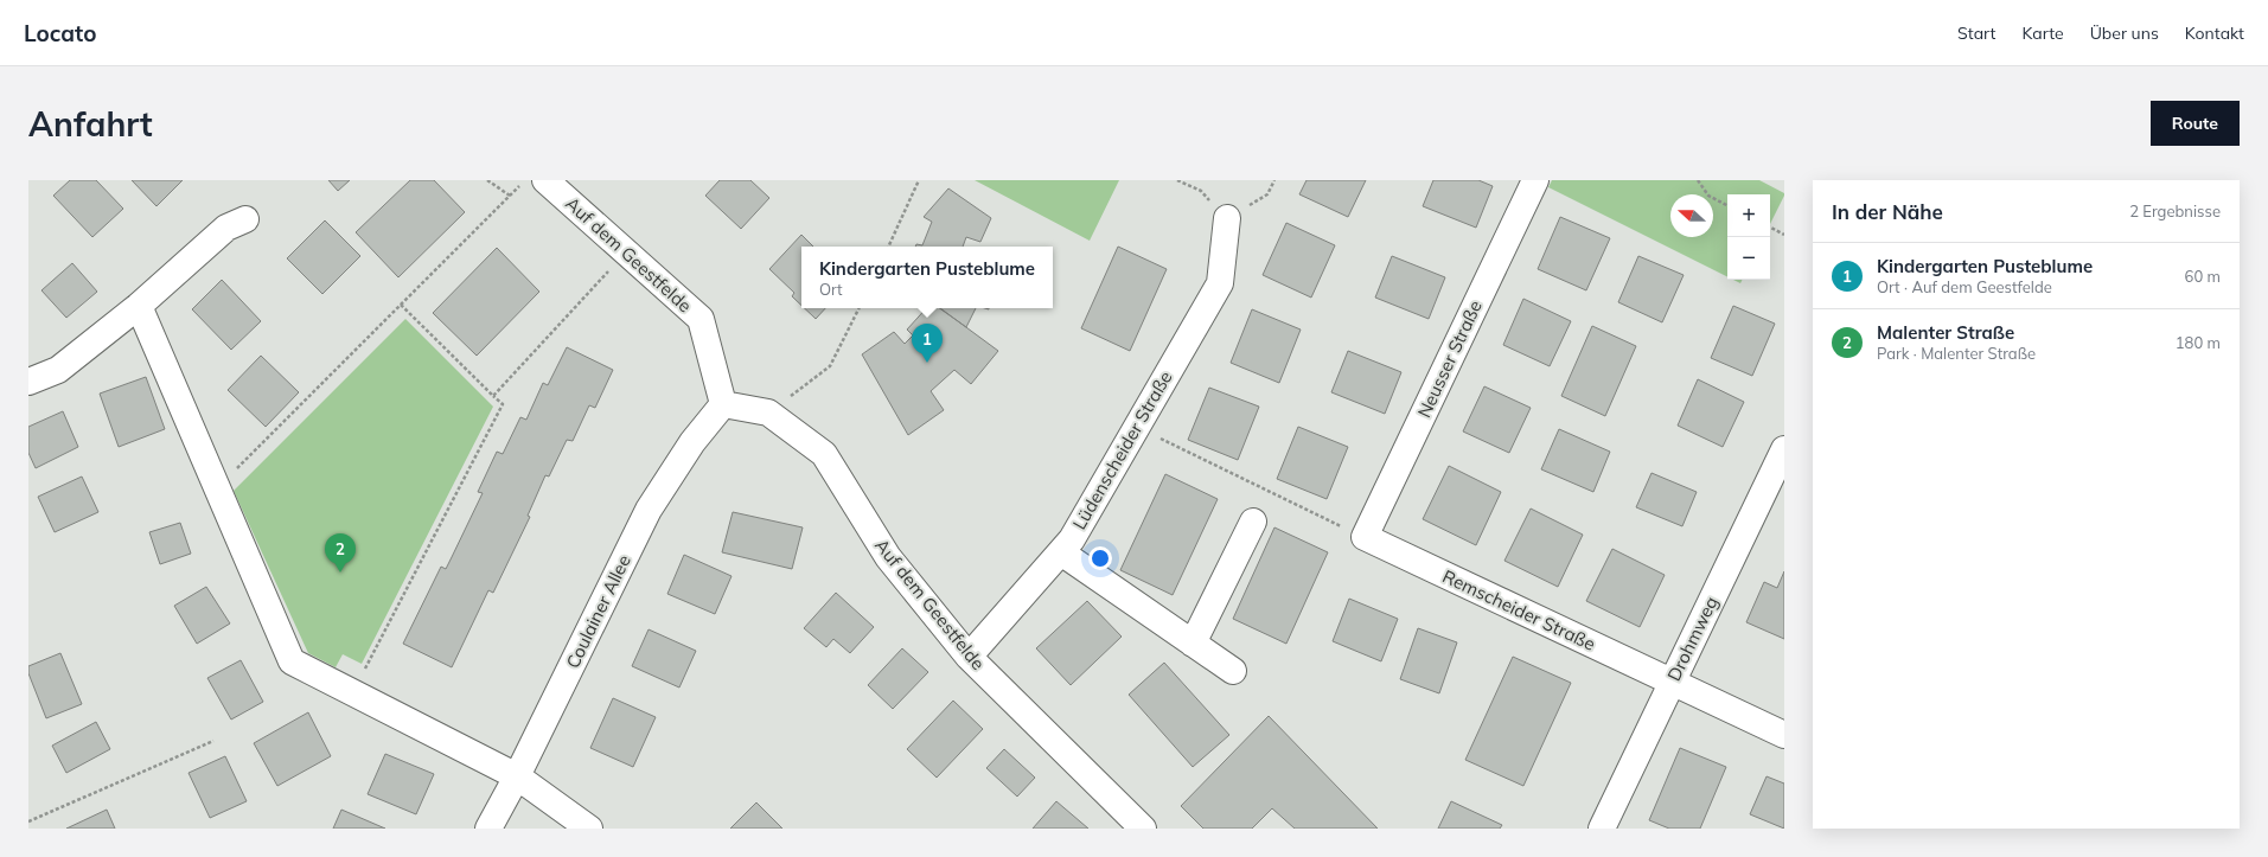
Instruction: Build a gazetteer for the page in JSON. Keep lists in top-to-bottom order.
{
  "streets": {
    "street": [
      "Auf dem Geestfelde",
      "Neusser Straße",
      "Lüdenscheider Straße",
      "Remscheider Straße",
      "Coulainer Allee",
      "Drohmweg"
    ]
  },
  "crossings": [
    ["Auf dem Geestfelde", "Lüdenscheider Straße"],
    ["Auf dem Geestfelde", "Coulainer Allee"],
    ["Neusser Straße", "Remscheider Straße"],
    ["Remscheider Straße", "Drohmweg"]
  ],
  "north": "left",
  "page": {
    "header": "Locato",
    "nav": [
      "Start",
      "Karte",
      "Über uns",
      "Kontakt"
    ],
    "buttons": "Route",
    "title": "Anfahrt",
    "heading": ["In der Nähe", "2 Ergebnisse"],
    "map_buttons": ["+", "−"],
    "list": [
      {
        "mark": "1",
        "name": "Kindergarten Pusteblume",
        "note": "Ort · Auf dem Geestfelde",
        "value": "60 m"
      },
      {
        "mark": "2",
        "name": "Malenter Straße",
        "note": "Park · Malenter Straße",
        "value": "180 m"
      }
    ],
    "popup": ["Kindergarten Pusteblume", "Ort"],
    "pins": ["1", "2"]
  }
}
